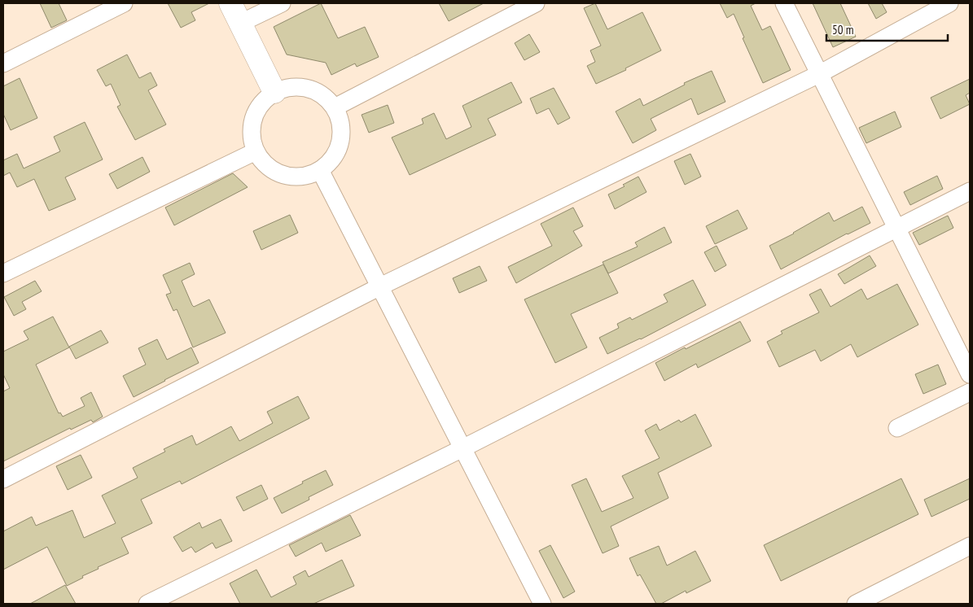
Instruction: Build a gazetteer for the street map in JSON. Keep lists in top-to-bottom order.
{
  "scale_bar": "50 m"
}
